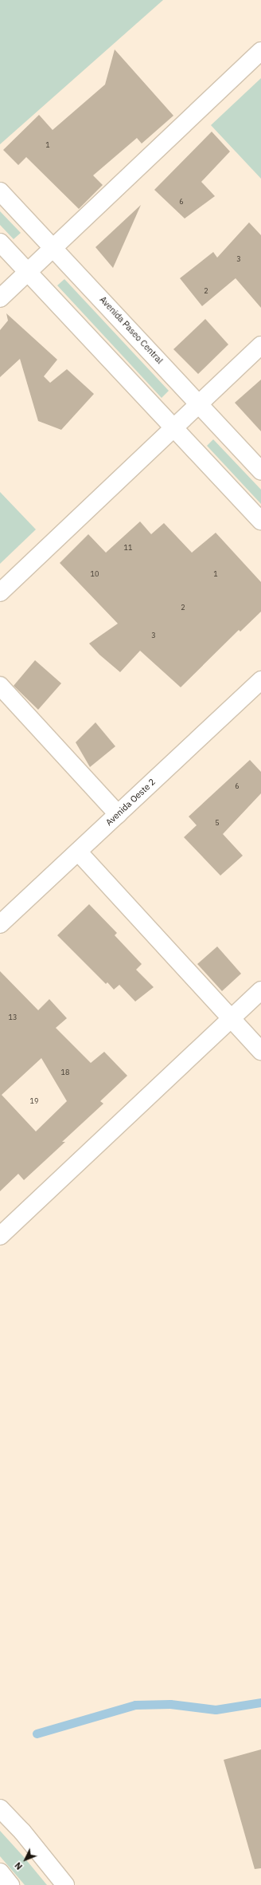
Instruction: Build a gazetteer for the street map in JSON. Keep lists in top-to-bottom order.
{
  "streets": {
    "street": ["Avenida Paseo Central", "Avenida Oeste 2"]
  },
  "house_numbers": [
    "1",
    "6",
    "3",
    "2",
    "11",
    "10",
    "1",
    "2",
    "3",
    "6",
    "5",
    "13",
    "18",
    "19"
  ],
  "north": "bottom left"
}
